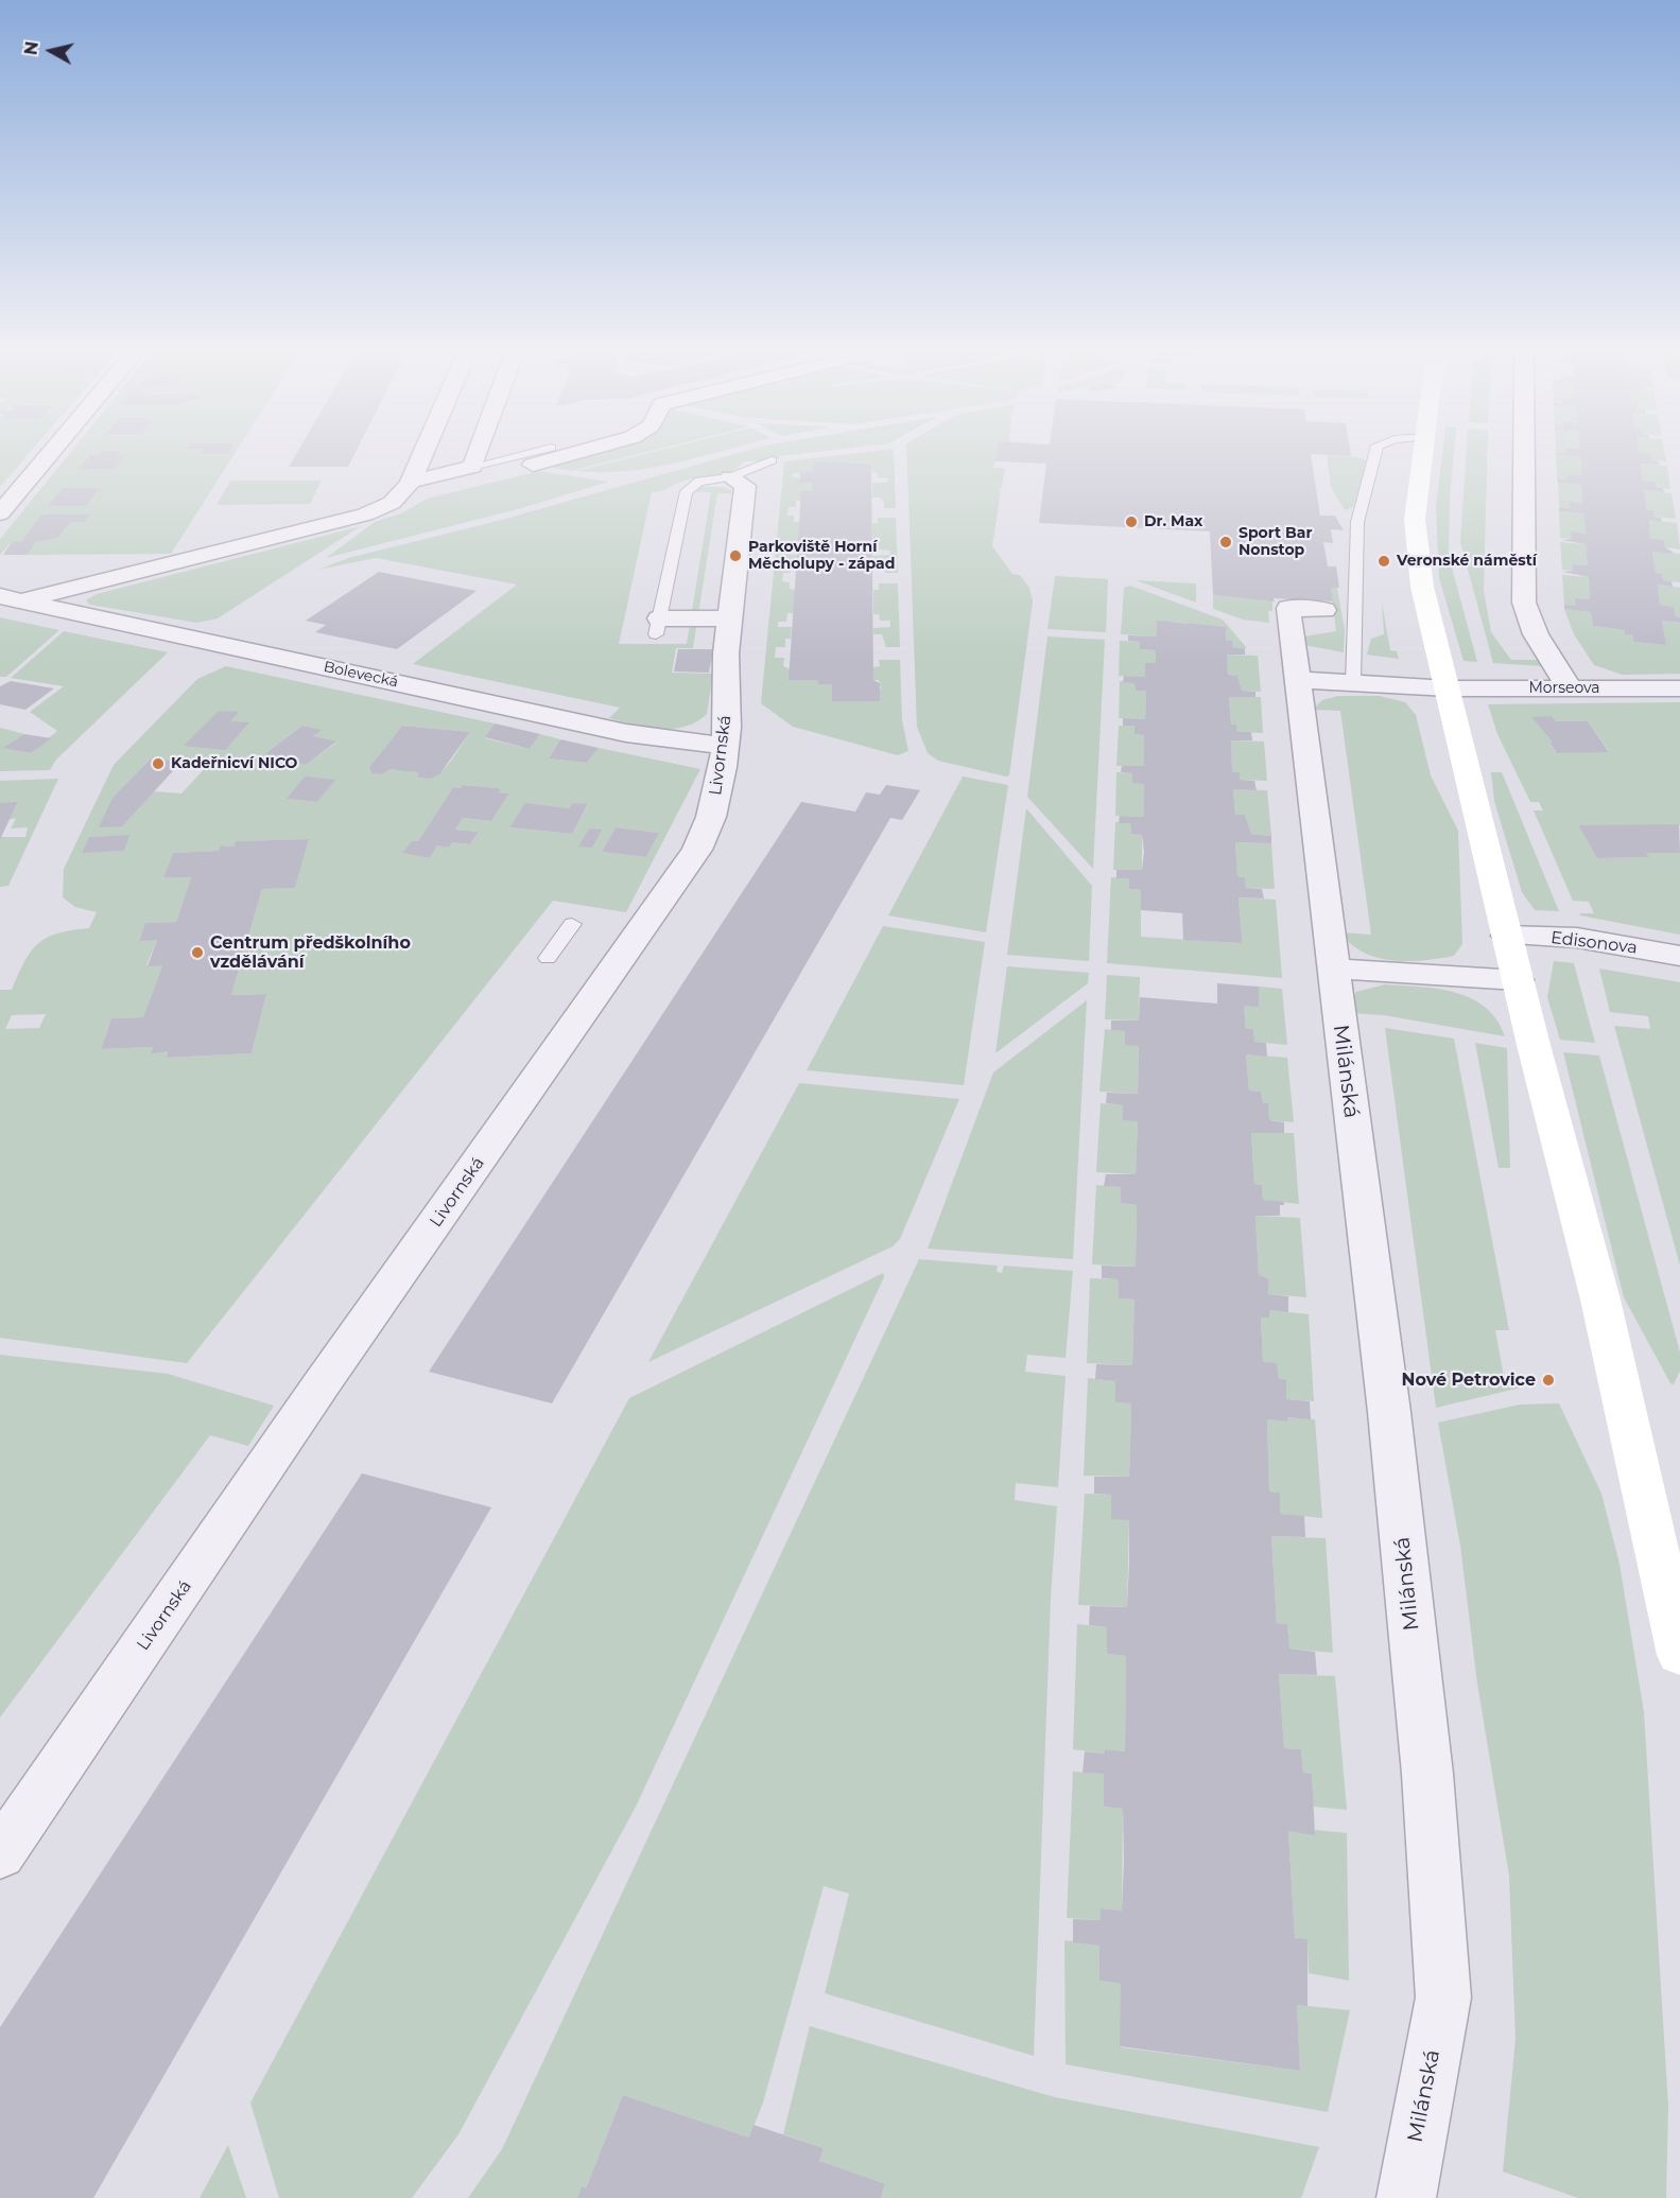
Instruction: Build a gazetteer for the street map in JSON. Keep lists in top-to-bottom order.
{
  "streets": {
    "street": [
      "Bolevecká",
      "Morseova",
      "Livornská",
      "Edisonova",
      "Milánská"
    ]
  },
  "crossings": [
    ["Bolevecká", "Livornská"]
  ],
  "places": [
    "Dr. Max",
    "Sport Bar Nonstop",
    "Parkoviště Horní Měcholupy - západ",
    "Veronské náměstí",
    "Kadeřnicví NICO",
    "Centrum předškolního vzdělávání",
    "Nové Petrovice"
  ],
  "north": "left"
}
